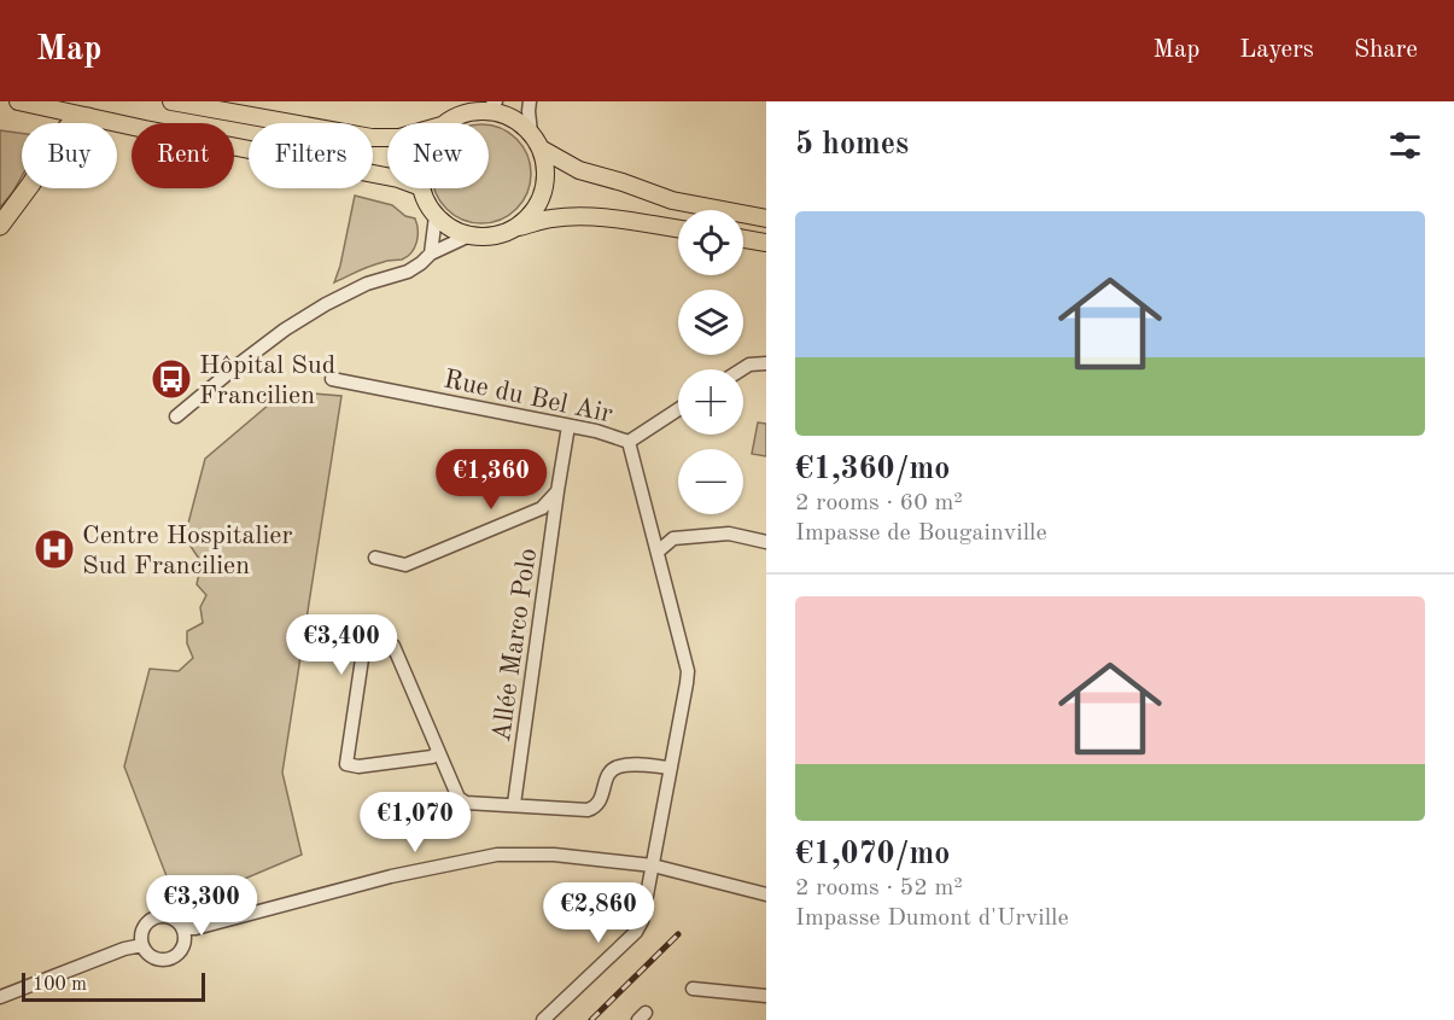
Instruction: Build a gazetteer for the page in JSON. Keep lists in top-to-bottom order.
{
  "streets": {
    "street": ["Rue du Bel Air", "Allée Marco Polo"]
  },
  "crossings": [
    ["Rue du Bel Air", "Allée Marco Polo"]
  ],
  "places": {
    "bus stop": ["Hôpital Sud Francilien"],
    "hospital": ["Centre Hospitalier Sud Francilien"]
  },
  "scale_bar": "100 m",
  "page": {
    "header": "Map",
    "nav": ["Map", "Layers", "Share"],
    "heading": "5 homes",
    "chip": [
      "Buy",
      "Rent",
      "Filters",
      "New"
    ],
    "list": [
      {
        "name": "€1,360/mo",
        "note": "2 rooms · 60 m² · Impasse de Bougainville"
      },
      {
        "name": "€1,070/mo",
        "note": "2 rooms · 52 m² · Impasse Dumont d'Urville"
      }
    ],
    "map_buttons": ["+", "−"],
    "price": [
      "€1,360",
      "€3,400",
      "€1,070",
      "€3,300",
      "€2,860"
    ],
    "scale": "100 m"
  }
}
